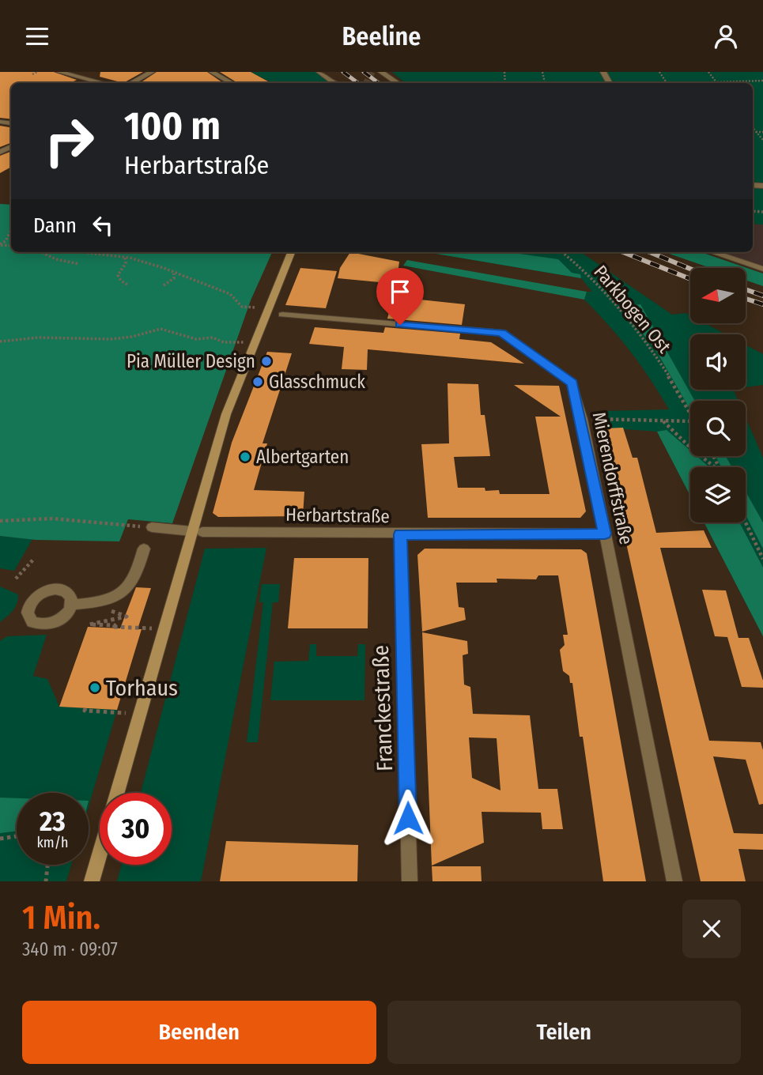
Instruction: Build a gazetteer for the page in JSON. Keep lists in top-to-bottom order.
{
  "streets": {
    "street": ["Mierendorffstraße", "Herbartstraße", "Franckestraße"],
    "path": ["Parkbogen Ost"]
  },
  "crossings": [
    ["Mierendorffstraße", "Herbartstraße"],
    ["Herbartstraße", "Franckestraße"]
  ],
  "places": [
    "Pia Müller Design",
    "Glasschmuck",
    "Albertgarten",
    "Torhaus"
  ],
  "north": "left",
  "page": {
    "header": "Beeline",
    "turn": ["100 m", "Herbartstraße"],
    "then": "Dann",
    "speed": "23 km/h",
    "limit": "30",
    "heading": ["1 Min.", "340 m · 09:07"],
    "buttons": ["Beenden", "Teilen"]
  }
}
